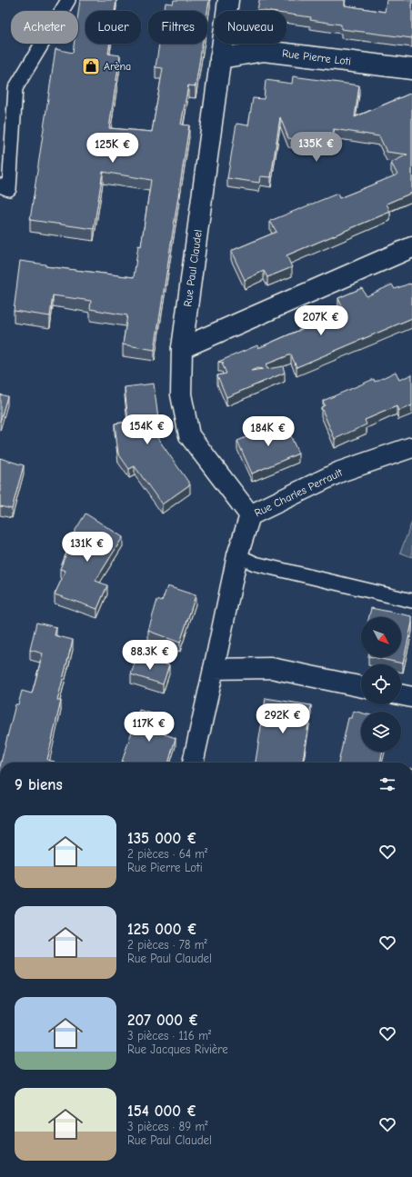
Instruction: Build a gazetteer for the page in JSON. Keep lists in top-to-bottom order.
{
  "streets": {
    "street": ["Rue Pierre Loti", "Rue Paul Claudel", "Rue Charles Perrault"]
  },
  "crossings": [
    ["Rue Pierre Loti", "Rue Paul Claudel"],
    ["Rue Paul Claudel", "Rue Charles Perrault"]
  ],
  "places": {
    "shop": ["Arèna"]
  },
  "north": "bottom right",
  "page": {
    "chip": [
      "Acheter",
      "Louer",
      "Filtres",
      "Nouveau"
    ],
    "price": [
      "135K €",
      "125K €",
      "207K €",
      "154K €",
      "184K €",
      "131K €",
      "88.3K €",
      "292K €",
      "117K €"
    ],
    "heading": "9 biens",
    "list": [
      {
        "name": "135 000 €",
        "note": "2 pièces · 64 m² · Rue Pierre Loti"
      },
      {
        "name": "125 000 €",
        "note": "2 pièces · 78 m² · Rue Paul Claudel"
      },
      {
        "name": "207 000 €",
        "note": "3 pièces · 116 m² · Rue Jacques Rivière"
      },
      {
        "name": "154 000 €",
        "note": "3 pièces · 89 m² · Rue Paul Claudel"
      }
    ]
  }
}
